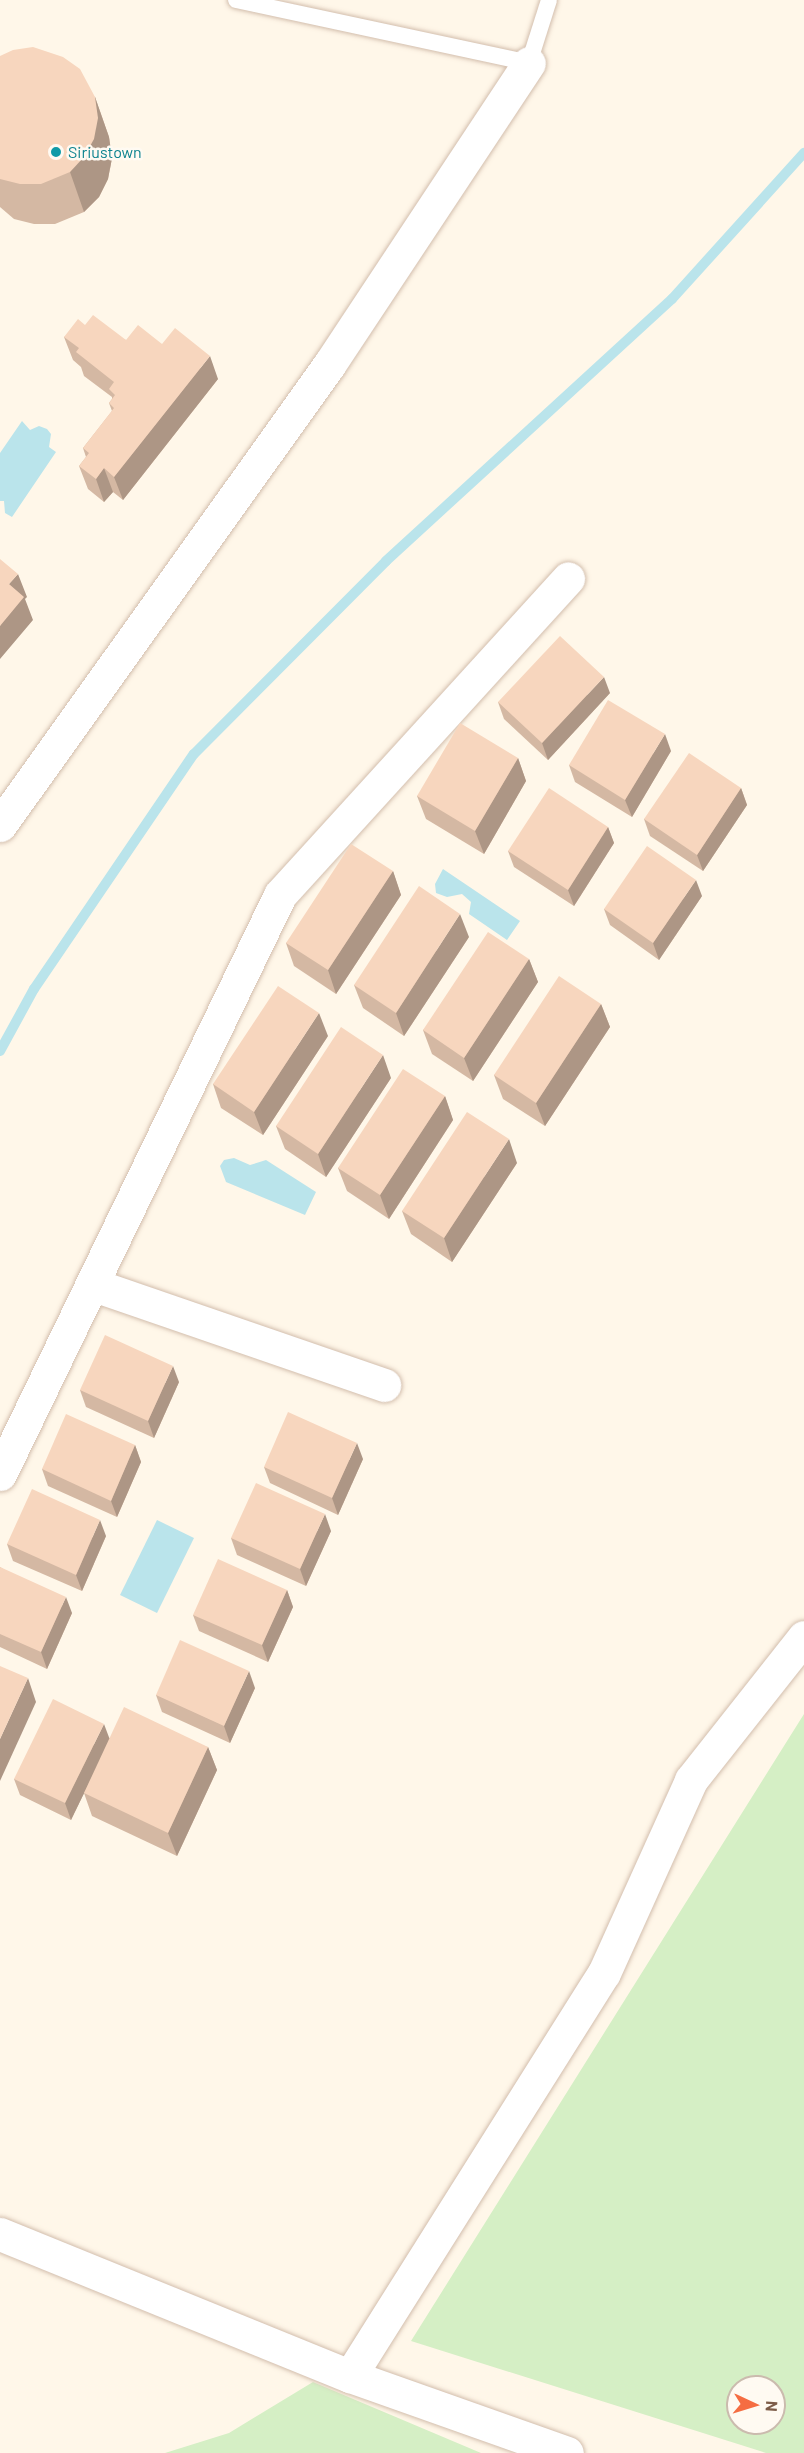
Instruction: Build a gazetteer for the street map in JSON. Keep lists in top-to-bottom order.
{
  "places": ["Siriustown"],
  "north": "right"
}
